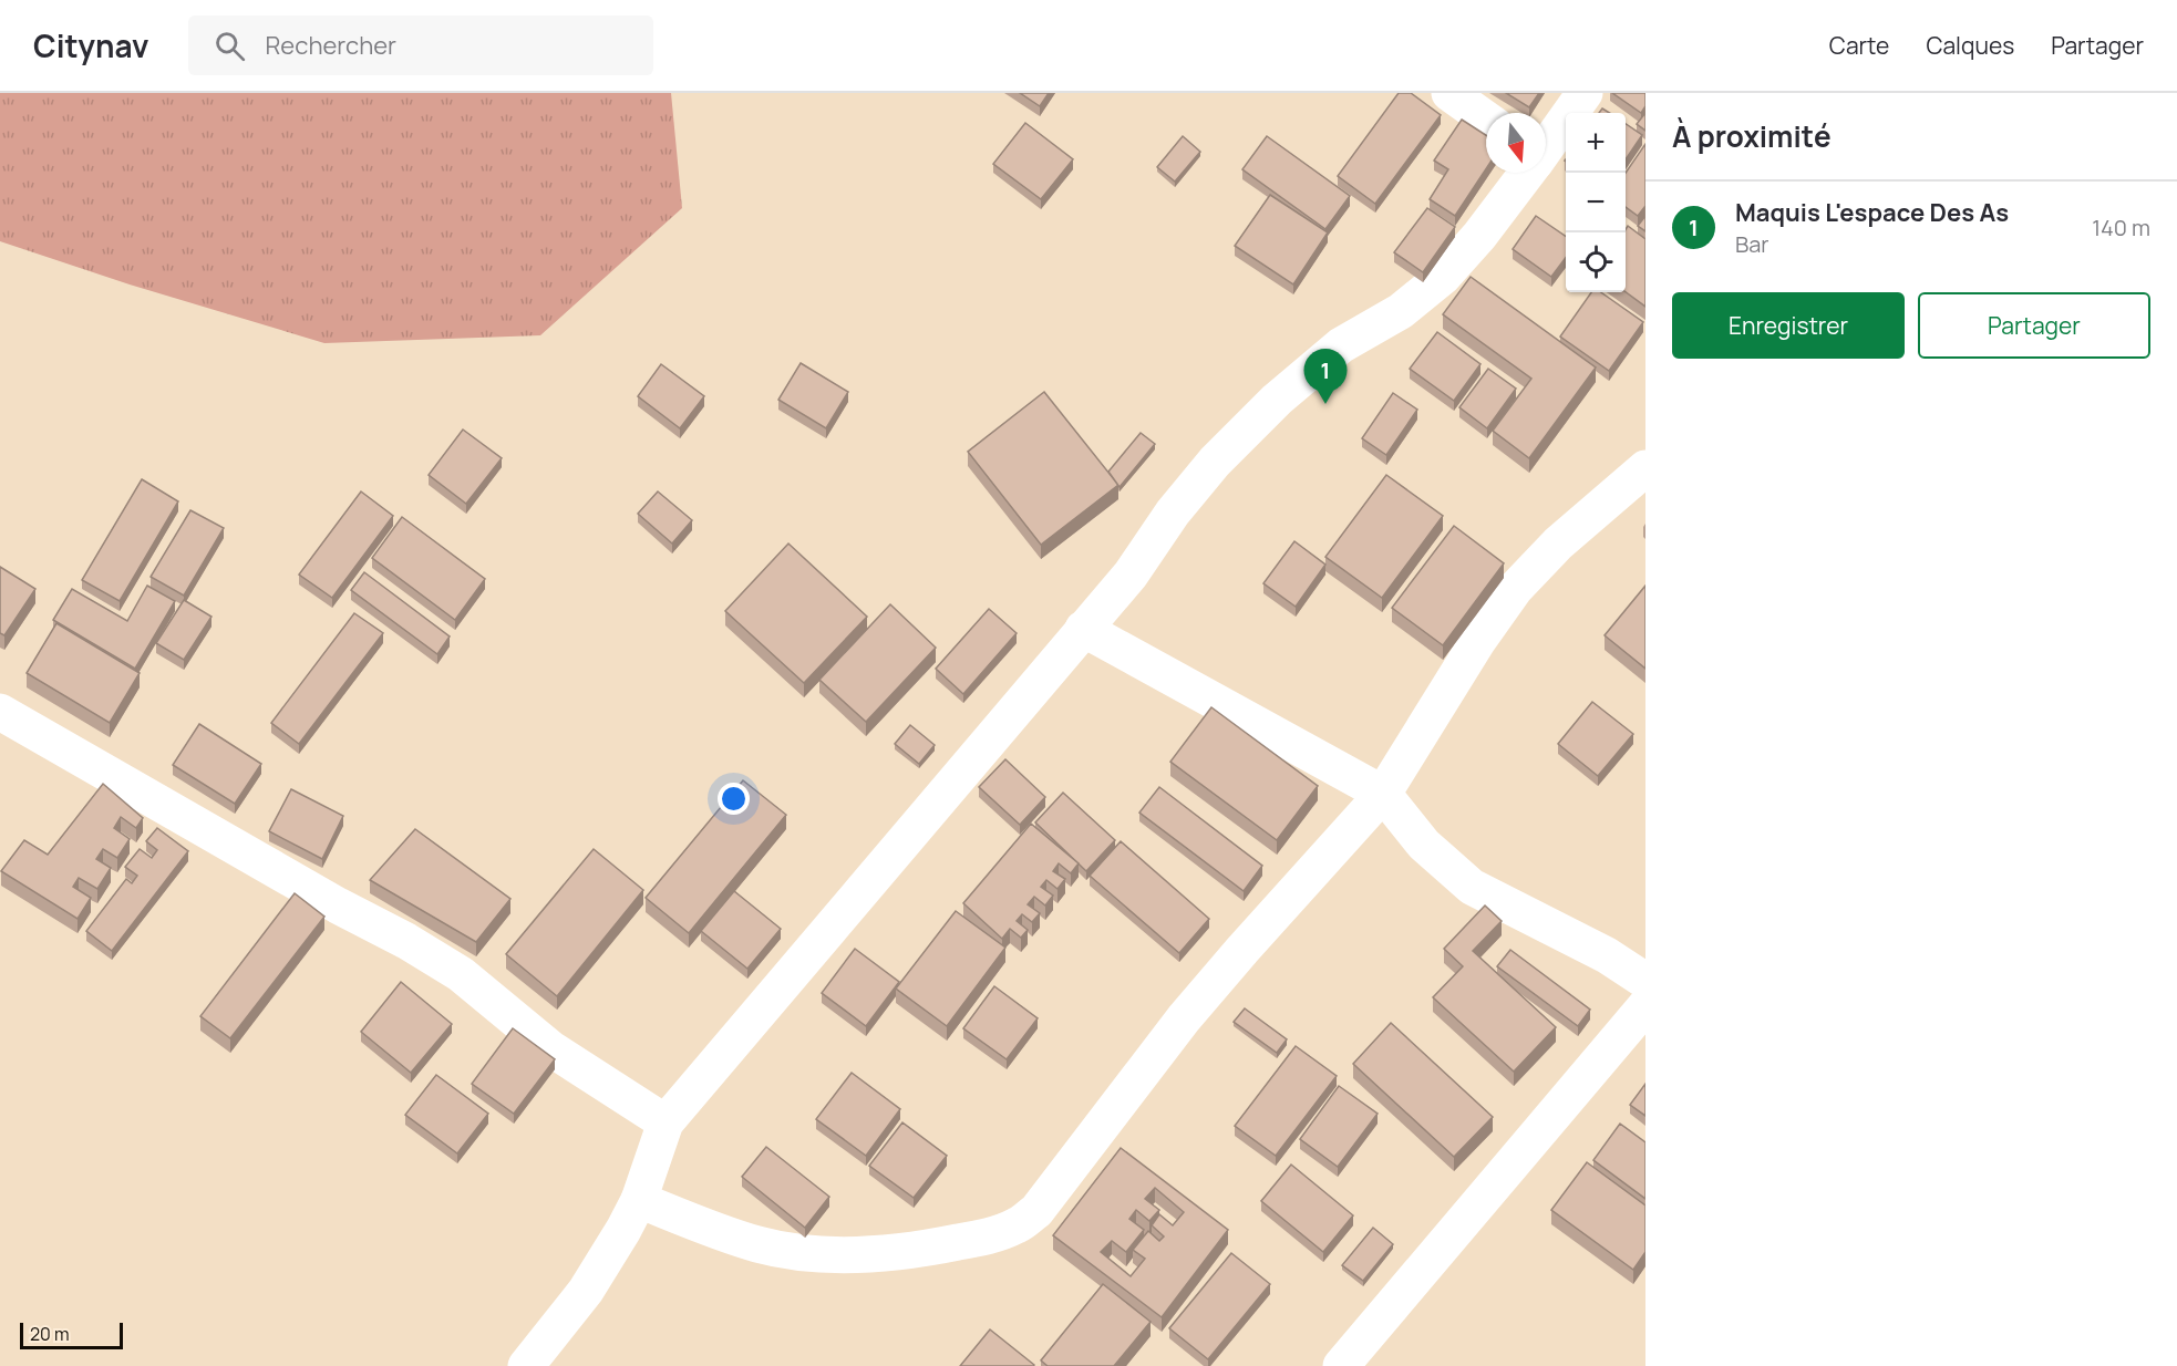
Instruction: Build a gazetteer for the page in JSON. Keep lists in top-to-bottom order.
{
  "scale_bar": "20 m",
  "north": "bottom",
  "page": {
    "header": "Citynav",
    "search": "Rechercher",
    "nav": ["Carte", "Calques", "Partager"],
    "heading": "À proximité",
    "map_buttons": ["+", "−"],
    "list": [
      {
        "mark": "1",
        "name": "Maquis L'espace Des As",
        "note": "Bar",
        "value": "140 m"
      }
    ],
    "buttons": ["Enregistrer", "Partager"],
    "pins": "1",
    "scale": "20 m"
  }
}
